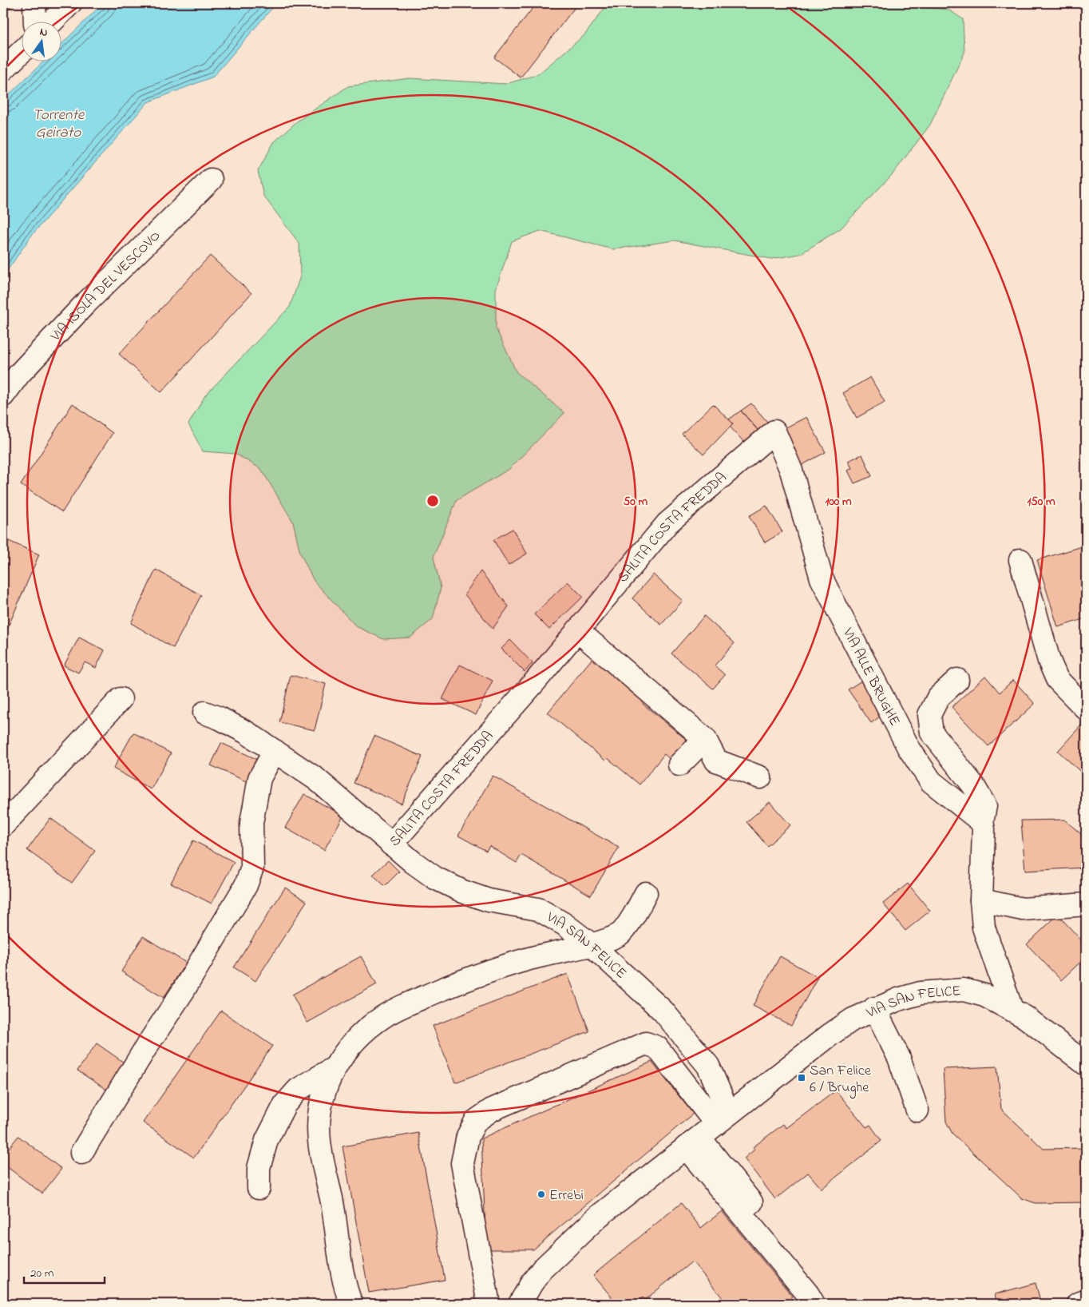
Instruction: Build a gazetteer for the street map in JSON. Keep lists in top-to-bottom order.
{
  "streets": {
    "street": [
      "VIA ISOLA DEL VESCOVO",
      "SALITA COSTA FREDDA",
      "VIA ALLE BRUGHE",
      "VIA SAN FELICE"
    ]
  },
  "crossings": [
    ["SALITA COSTA FREDDA", "VIA ALLE BRUGHE"],
    ["SALITA COSTA FREDDA", "VIA SAN FELICE"]
  ],
  "water": ["Torrente Geirato"],
  "places": {
    "transit": ["San Felice 6 / Brughe"],
    "other": ["Errebi"]
  },
  "scale_bar": "20 m",
  "north": "top",
  "rings": ["50 m", "100 m", "150 m"]
}
